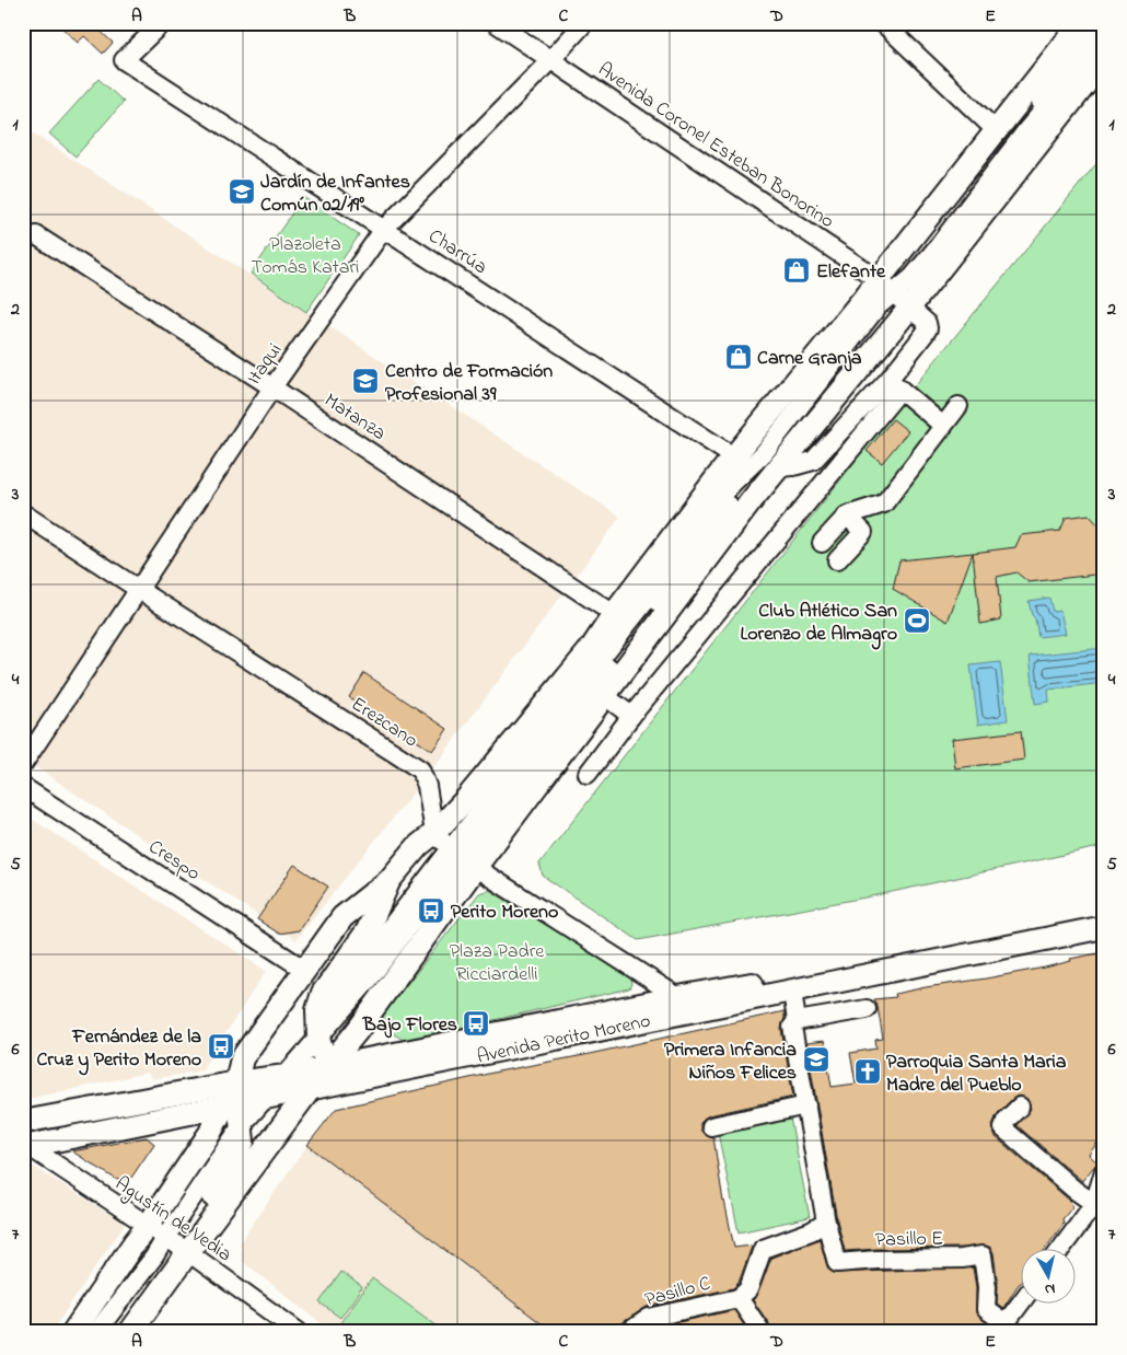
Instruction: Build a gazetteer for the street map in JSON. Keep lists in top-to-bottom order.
{
  "streets": {
    "main road": ["Avenida Perito Moreno"],
    "street": [
      "Avenida Coronel Esteban Bonorino",
      "Charrúa",
      "Itaqui",
      "Matanza",
      "Erezcano",
      "Crespo",
      "Agustín de Vedia",
      "Pasillo E",
      "Pasillo C"
    ]
  },
  "crossings": [
    ["Avenida Coronel Esteban Bonorino", "Itaqui"],
    ["Charrúa", "Itaqui"],
    ["Itaqui", "Matanza"],
    ["Itaqui", "Erezcano"],
    ["Avenida Perito Moreno", "Agustín de Vedia"]
  ],
  "parks": ["Plazoleta Tomás Katari", "Plaza Padre Ricciardelli"],
  "places": {
    "school or university": ["Jardín de Infantes Común 02/19°", "Centro de Formación Profesional 39", "Primera Infancia Niños Felices"],
    "shop": ["Elefante", "Carne Granja"],
    "sports": ["Club Atlético San Lorenzo de Almagro"],
    "bus stop": ["Perito Moreno", "Bajo Flores", "Fernández de la Cruz y Perito Moreno"],
    "church": ["Parroquia Santa Maria Madre del Pueblo"]
  },
  "north": "bottom",
  "grid": {
    "columns": [
      "A",
      "B",
      "C",
      "D",
      "E"
    ],
    "rows": [
      "1",
      "2",
      "3",
      "4",
      "5",
      "6",
      "7"
    ]
  }
}
